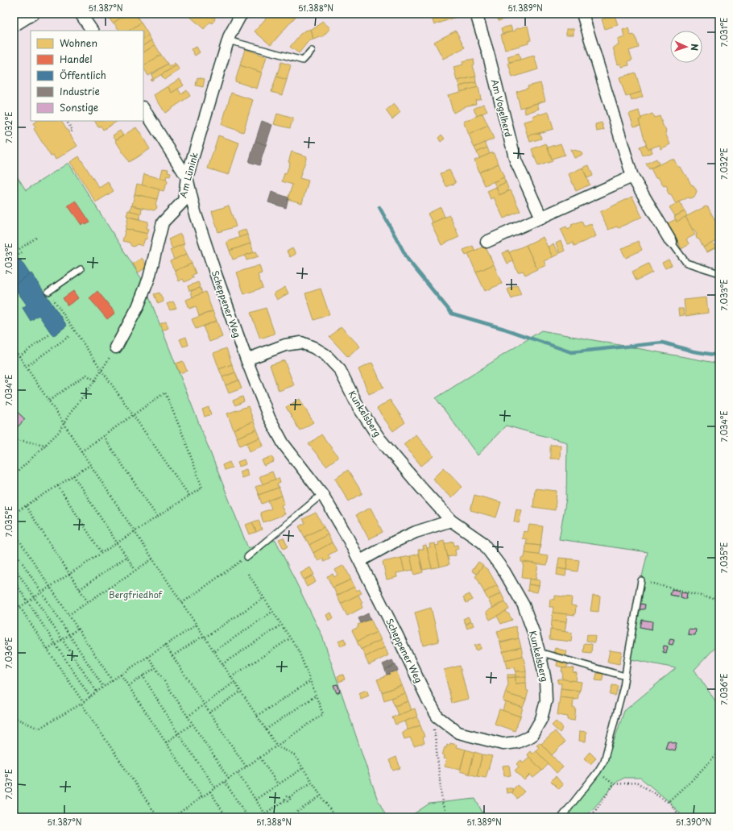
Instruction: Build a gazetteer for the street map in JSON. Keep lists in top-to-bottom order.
{
  "streets": {
    "street": [
      "Am Vogelherd",
      "Am Lünink",
      "Scheppener Weg",
      "Kunkelsberg"
    ]
  },
  "crossings": [
    ["Am Lünink", "Scheppener Weg"],
    ["Scheppener Weg", "Kunkelsberg"]
  ],
  "parks": ["Bergfriedhof"],
  "legend": [
    "Wohnen",
    "Handel",
    "Öffentlich",
    "Industrie",
    "Sonstige"
  ],
  "north": "right",
  "coordinates": [
    "51.387°N",
    "51.388°N",
    "51.389°N",
    "7.031°E",
    "7.032°E",
    "7.033°E",
    "7.034°E",
    "7.035°E",
    "7.036°E",
    "7.037°E",
    "51.390°N"
  ]
}
